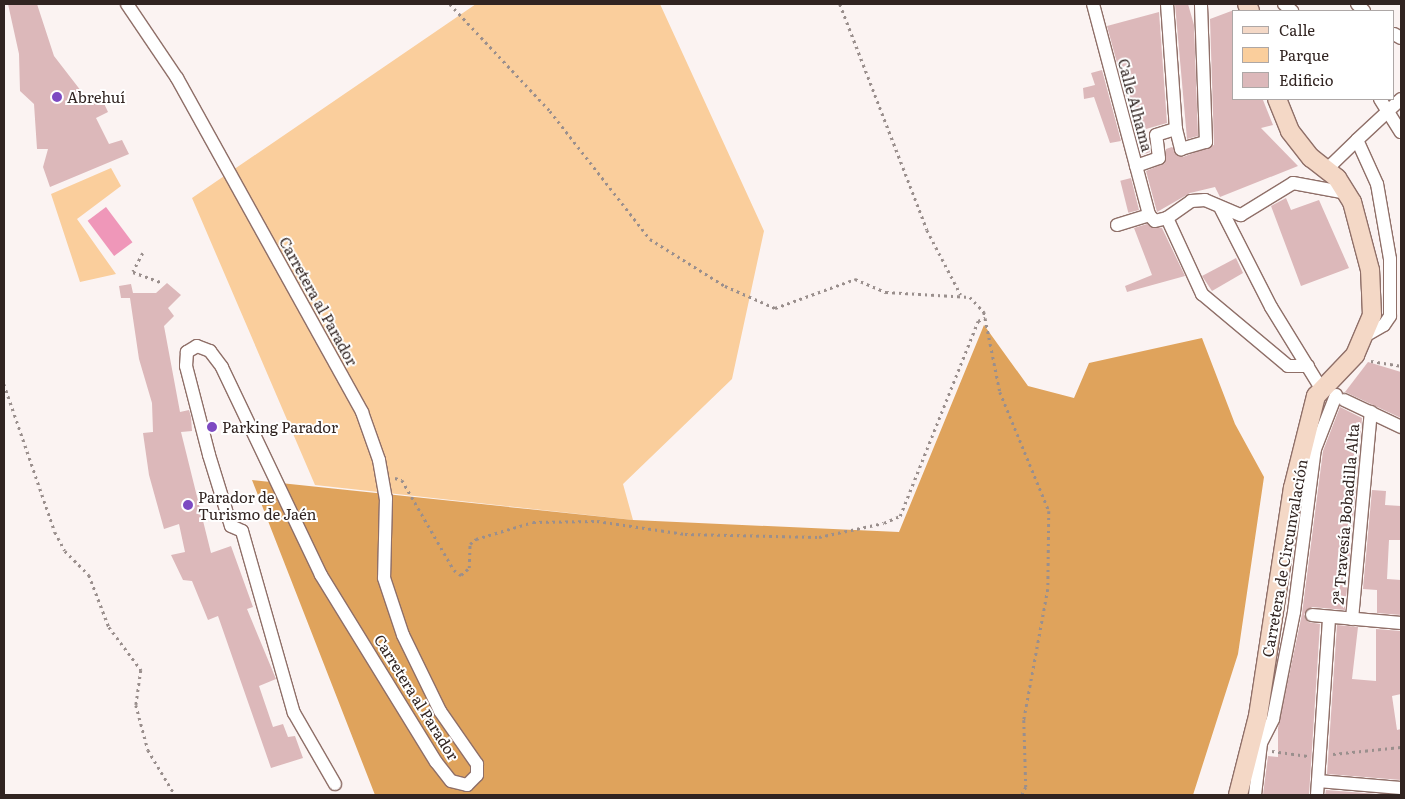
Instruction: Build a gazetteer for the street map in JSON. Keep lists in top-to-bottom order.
{
  "streets": {
    "main road": ["Carretera de Circunvalación"],
    "street": ["Calle Alhama", "Carretera al Parador", "2ª Travesía Bobadilla Alta"]
  },
  "places": ["Abrehuí", "Parking Parador", "Parador de Turismo de Jaén"],
  "legend": ["Calle", "Parque", "Edificio"]
}
